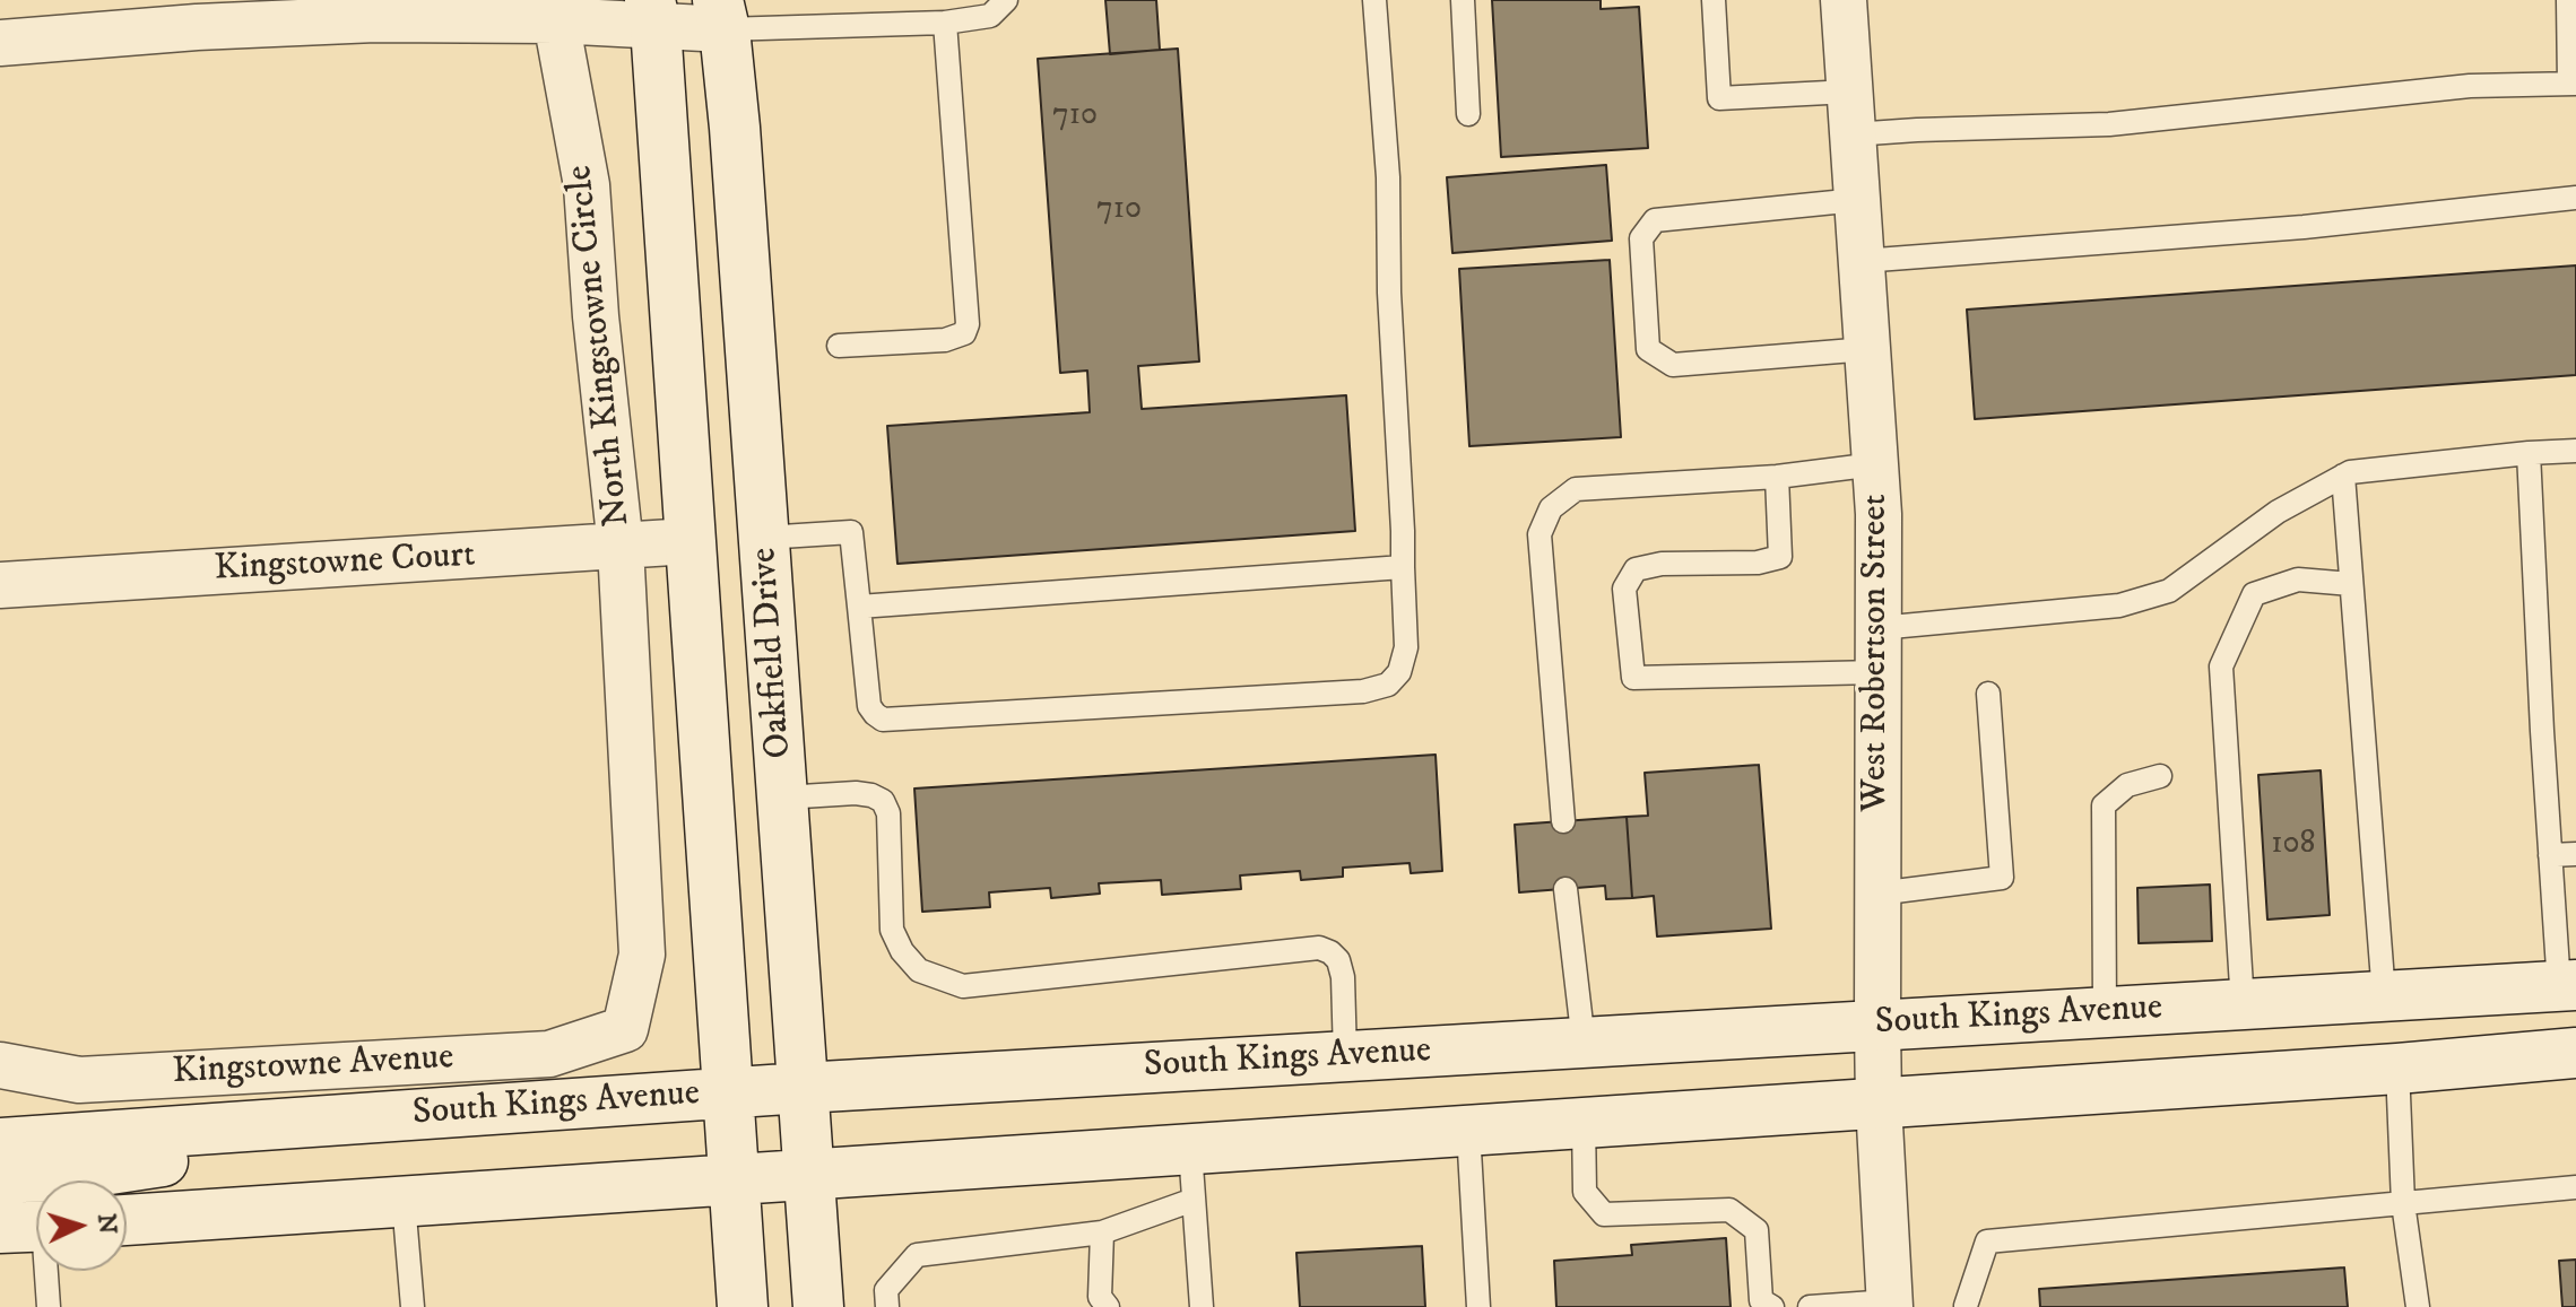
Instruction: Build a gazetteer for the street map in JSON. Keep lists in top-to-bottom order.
{
  "streets": {
    "main road": ["Oakfield Drive", "South Kings Avenue"],
    "street": [
      "North Kingstowne Circle",
      "Kingstowne Court",
      "West Robertson Street",
      "Kingstowne Avenue"
    ]
  },
  "crossings": [
    ["North Kingstowne Circle", "Kingstowne Court"],
    ["North Kingstowne Circle", "Kingstowne Avenue"],
    ["Kingstowne Court", "Oakfield Drive"],
    ["Oakfield Drive", "South Kings Avenue"],
    ["West Robertson Street", "South Kings Avenue"]
  ],
  "house_numbers": ["710", "710", "108"],
  "north": "right"
}
